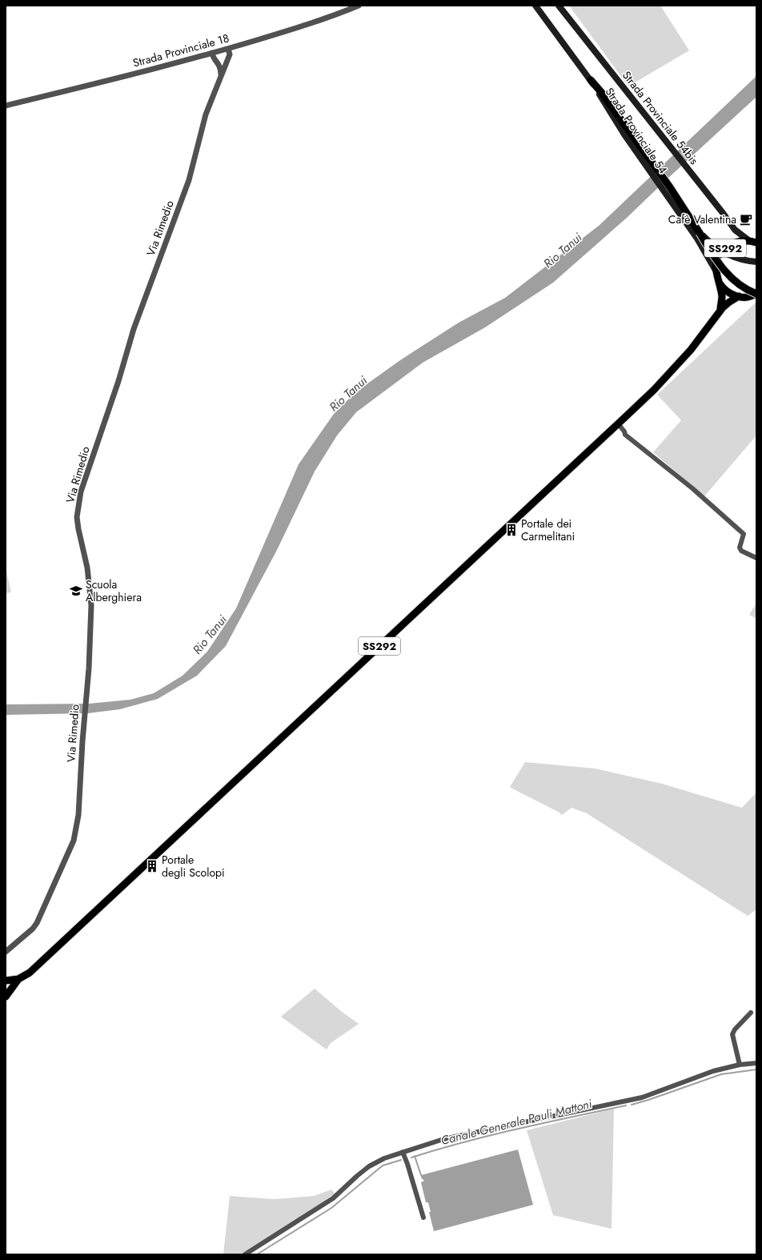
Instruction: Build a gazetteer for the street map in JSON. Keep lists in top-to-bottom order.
{
  "streets": {
    "main road": ["Strada Provinciale 54bis", "Strada Provinciale 54", "SS292"],
    "street": ["Strada Provinciale 18", "Via Rimedio"]
  },
  "crossings": [
    ["Strada Provinciale 18", "Via Rimedio"],
    ["Strada Provinciale 54bis", "SS292"],
    ["Strada Provinciale 54", "SS292"]
  ],
  "water": ["Rio Tanui", "Canale Generale Pauli Mattoni"],
  "places": {
    "cafe": ["Cafè Valentina"],
    "building": ["Portale dei Carmelitani", "Portale degli Scolopi"],
    "school or university": ["Scuola Alberghiera"]
  }
}
